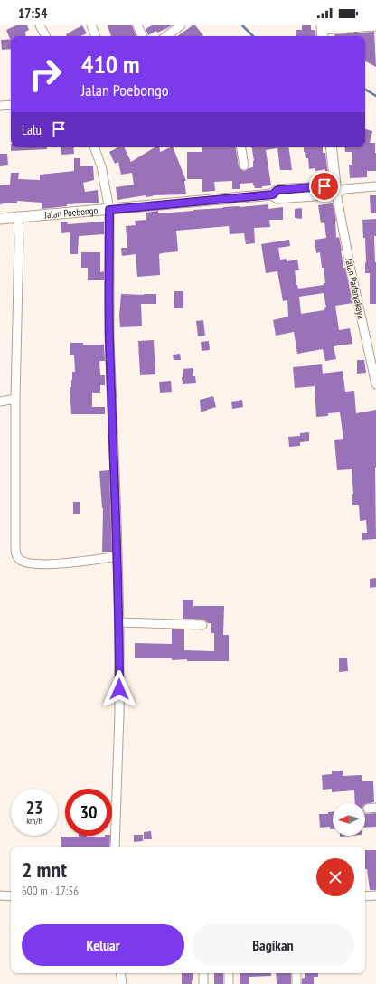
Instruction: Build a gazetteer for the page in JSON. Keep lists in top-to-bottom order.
{
  "streets": {
    "main road": ["Jalan Poebongo"],
    "street": ["Jalan Padanjakaya"]
  },
  "crossings": [
    ["Jalan Poebongo", "Jalan Padanjakaya"]
  ],
  "north": "left",
  "page": {
    "status": "17:54",
    "turn": ["410 m", "Jalan Poebongo"],
    "then": "Lalu",
    "speed": "23 km/h",
    "limit": "30",
    "heading": ["2 mnt", "600 m · 17:56"],
    "buttons": ["Keluar", "Bagikan"]
  }
}
